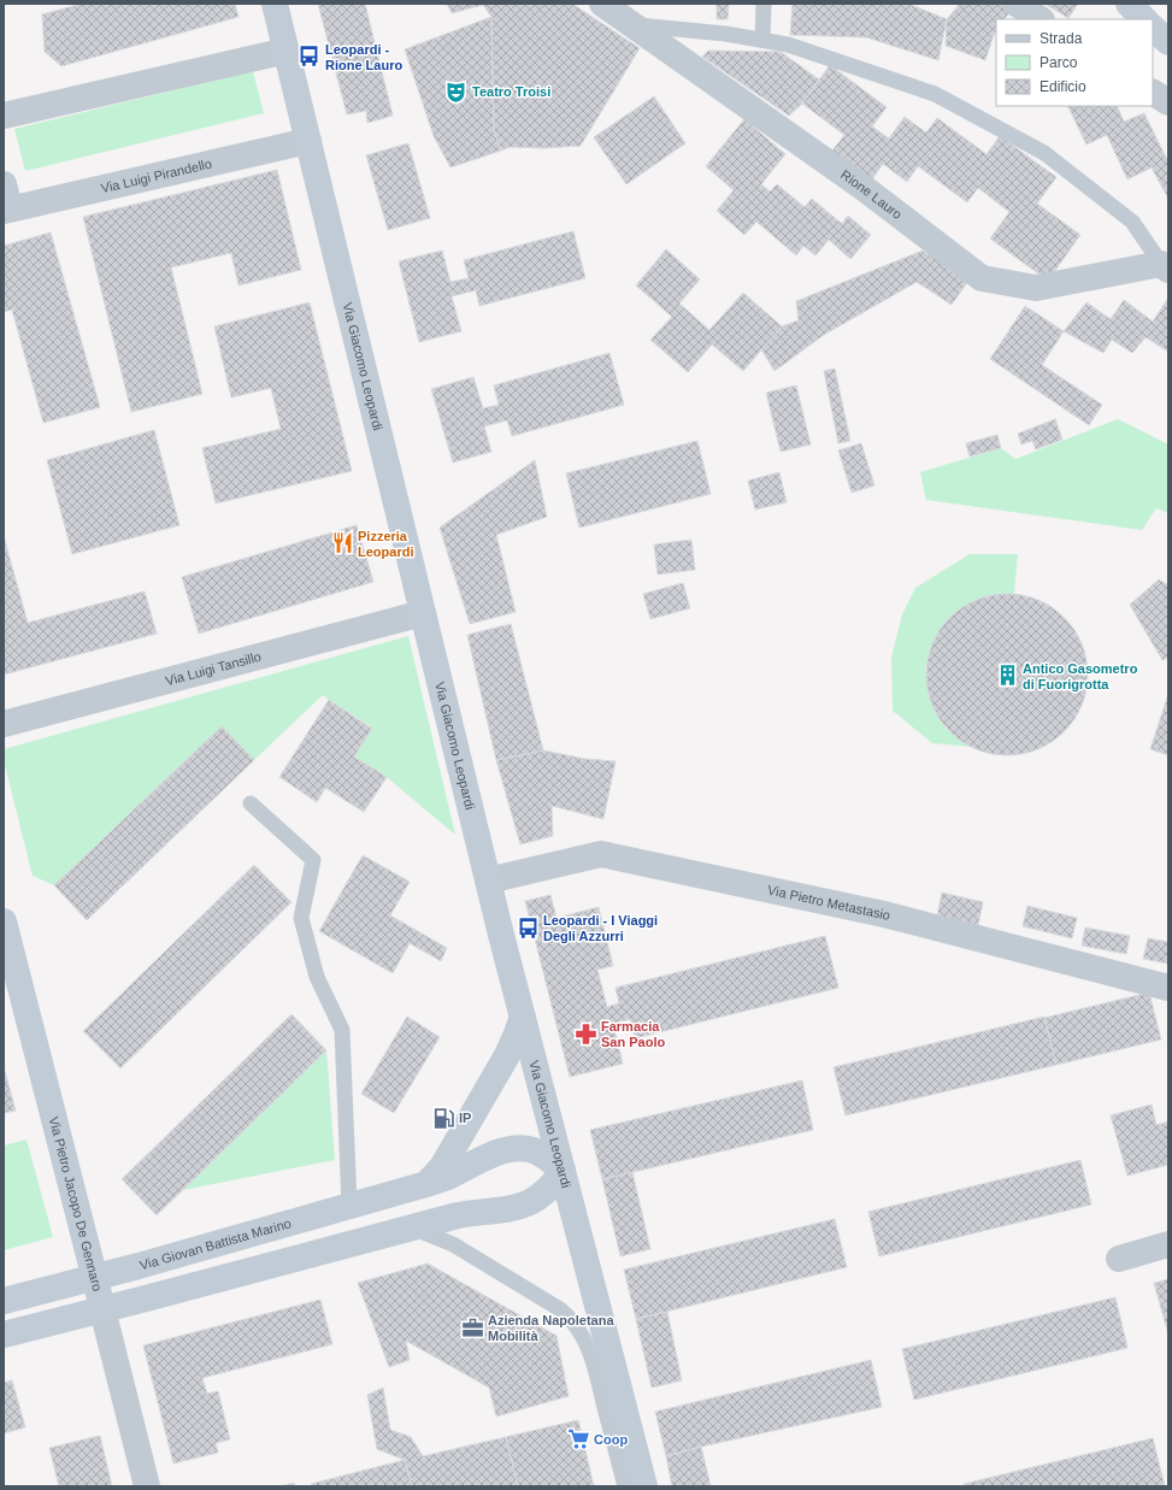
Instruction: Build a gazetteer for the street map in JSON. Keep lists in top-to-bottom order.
{
  "streets": {
    "street": [
      "Via Luigi Pirandello",
      "Rione Lauro",
      "Via Giacomo Leopardi",
      "Via Luigi Tansillo",
      "Via Pietro Metastasio",
      "Via Pietro Jacopo De Gennaro",
      "Via Giovan Battista Marino"
    ]
  },
  "crossings": [
    ["Via Luigi Pirandello", "Via Giacomo Leopardi"],
    ["Via Giacomo Leopardi", "Via Luigi Tansillo"],
    ["Via Giacomo Leopardi", "Via Pietro Metastasio"],
    ["Via Giacomo Leopardi", "Via Giovan Battista Marino"],
    ["Via Pietro Jacopo De Gennaro", "Via Giovan Battista Marino"]
  ],
  "places": {
    "bus stop": ["Leopardi - Rione Lauro", "Leopardi - I Viaggi Degli Azzurri"],
    "theatre": ["Teatro Troisi"],
    "restaurant": ["Pizzeria Leopardi"],
    "building": ["Antico Gasometro di Fuorigrotta"],
    "pharmacy": ["Farmacia San Paolo"],
    "fuel station": ["IP"],
    "office": ["Azienda Napoletana Mobilità"],
    "supermarket": ["Coop"]
  },
  "legend": ["Strada", "Parco", "Edificio"]
}
